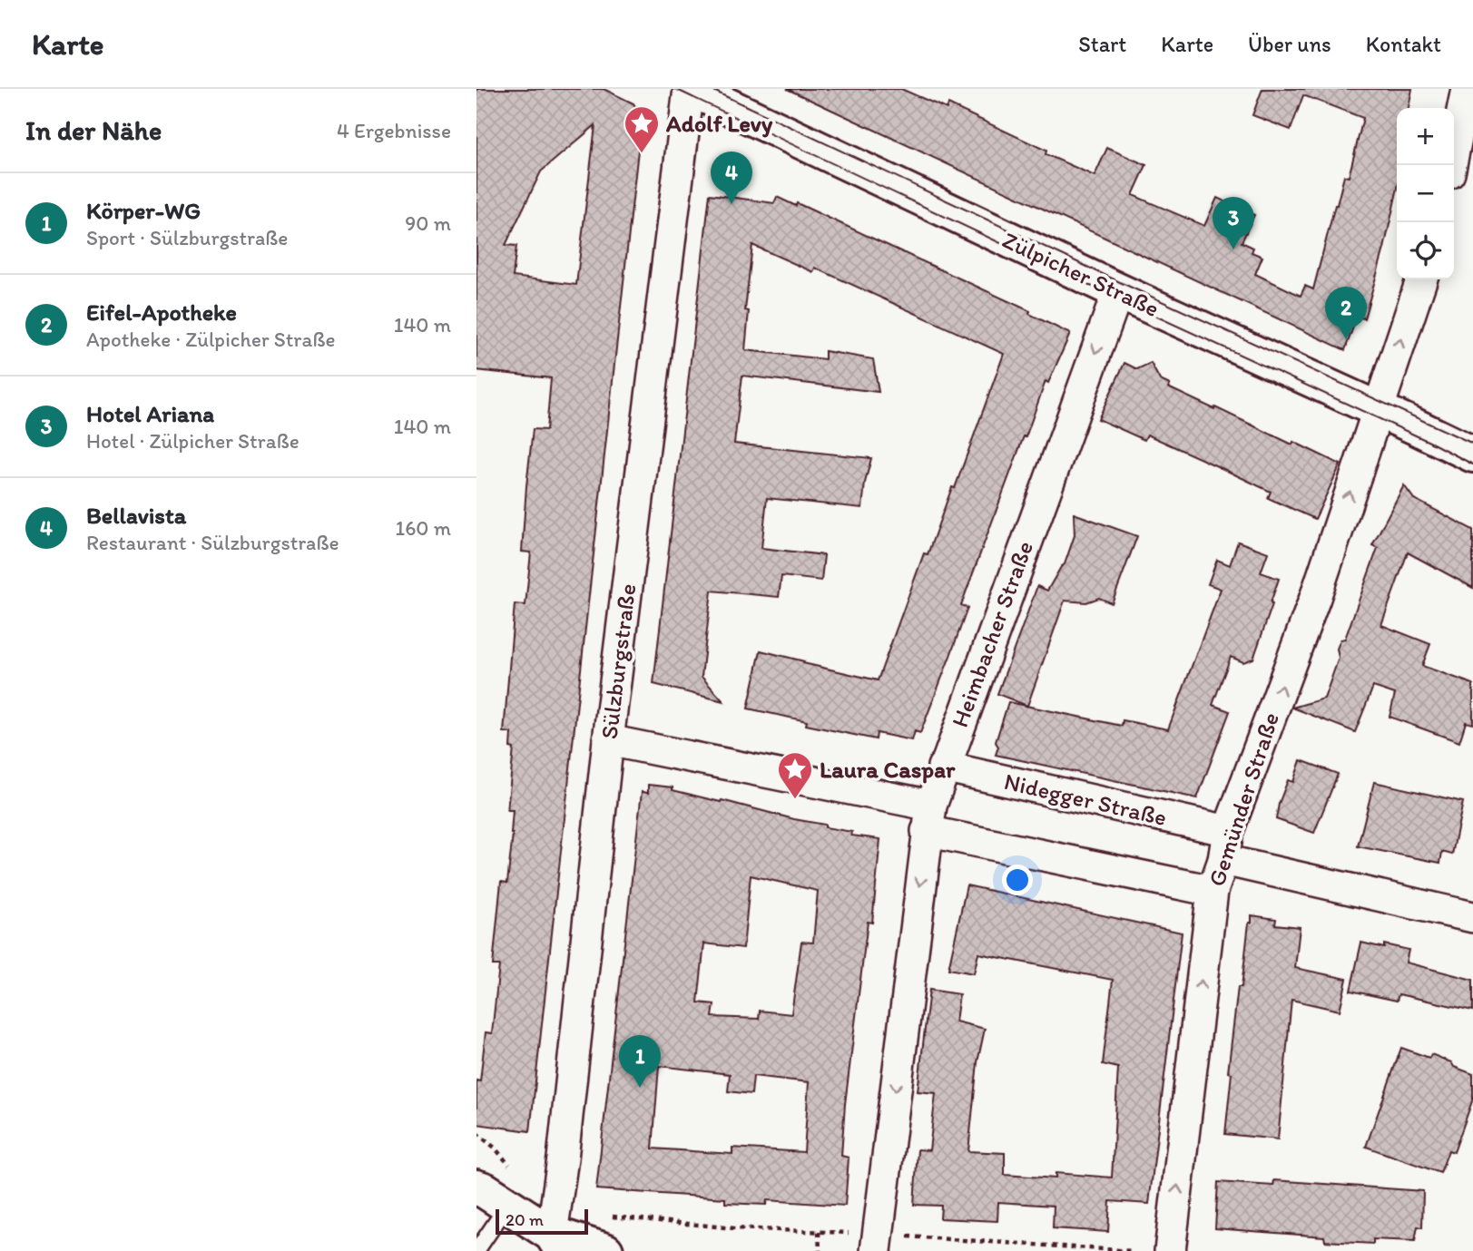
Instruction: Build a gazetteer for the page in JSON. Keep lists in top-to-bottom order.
{
  "streets": {
    "street": [
      "Zülpicher Straße",
      "Heimbacher Straße",
      "Sülzburgstraße",
      "Nidegger Straße",
      "Gemünder Straße"
    ]
  },
  "crossings": [
    ["Zülpicher Straße", "Heimbacher Straße"],
    ["Zülpicher Straße", "Sülzburgstraße"],
    ["Zülpicher Straße", "Gemünder Straße"],
    ["Heimbacher Straße", "Nidegger Straße"],
    ["Nidegger Straße", "Gemünder Straße"]
  ],
  "one_way": ["Heimbacher Straße", "Gemünder Straße"],
  "places": {
    "place": ["Adolf Levy", "Laura Caspar"]
  },
  "scale_bar": "20 m",
  "page": {
    "header": "Karte",
    "nav": [
      "Start",
      "Karte",
      "Über uns",
      "Kontakt"
    ],
    "heading": ["In der Nähe", "4 Ergebnisse"],
    "map_buttons": ["+", "−"],
    "pins": [
      "4",
      "3",
      "2",
      "1"
    ],
    "list": [
      {
        "mark": "1",
        "name": "Körper-WG",
        "note": "Sport · Sülzburgstraße",
        "value": "90 m"
      },
      {
        "mark": "2",
        "name": "Eifel-Apotheke",
        "note": "Apotheke · Zülpicher Straße",
        "value": "140 m"
      },
      {
        "mark": "3",
        "name": "Hotel Ariana",
        "note": "Hotel · Zülpicher Straße",
        "value": "140 m"
      },
      {
        "mark": "4",
        "name": "Bellavista",
        "note": "Restaurant · Sülzburgstraße",
        "value": "160 m"
      }
    ],
    "scale": "20 m"
  }
}
